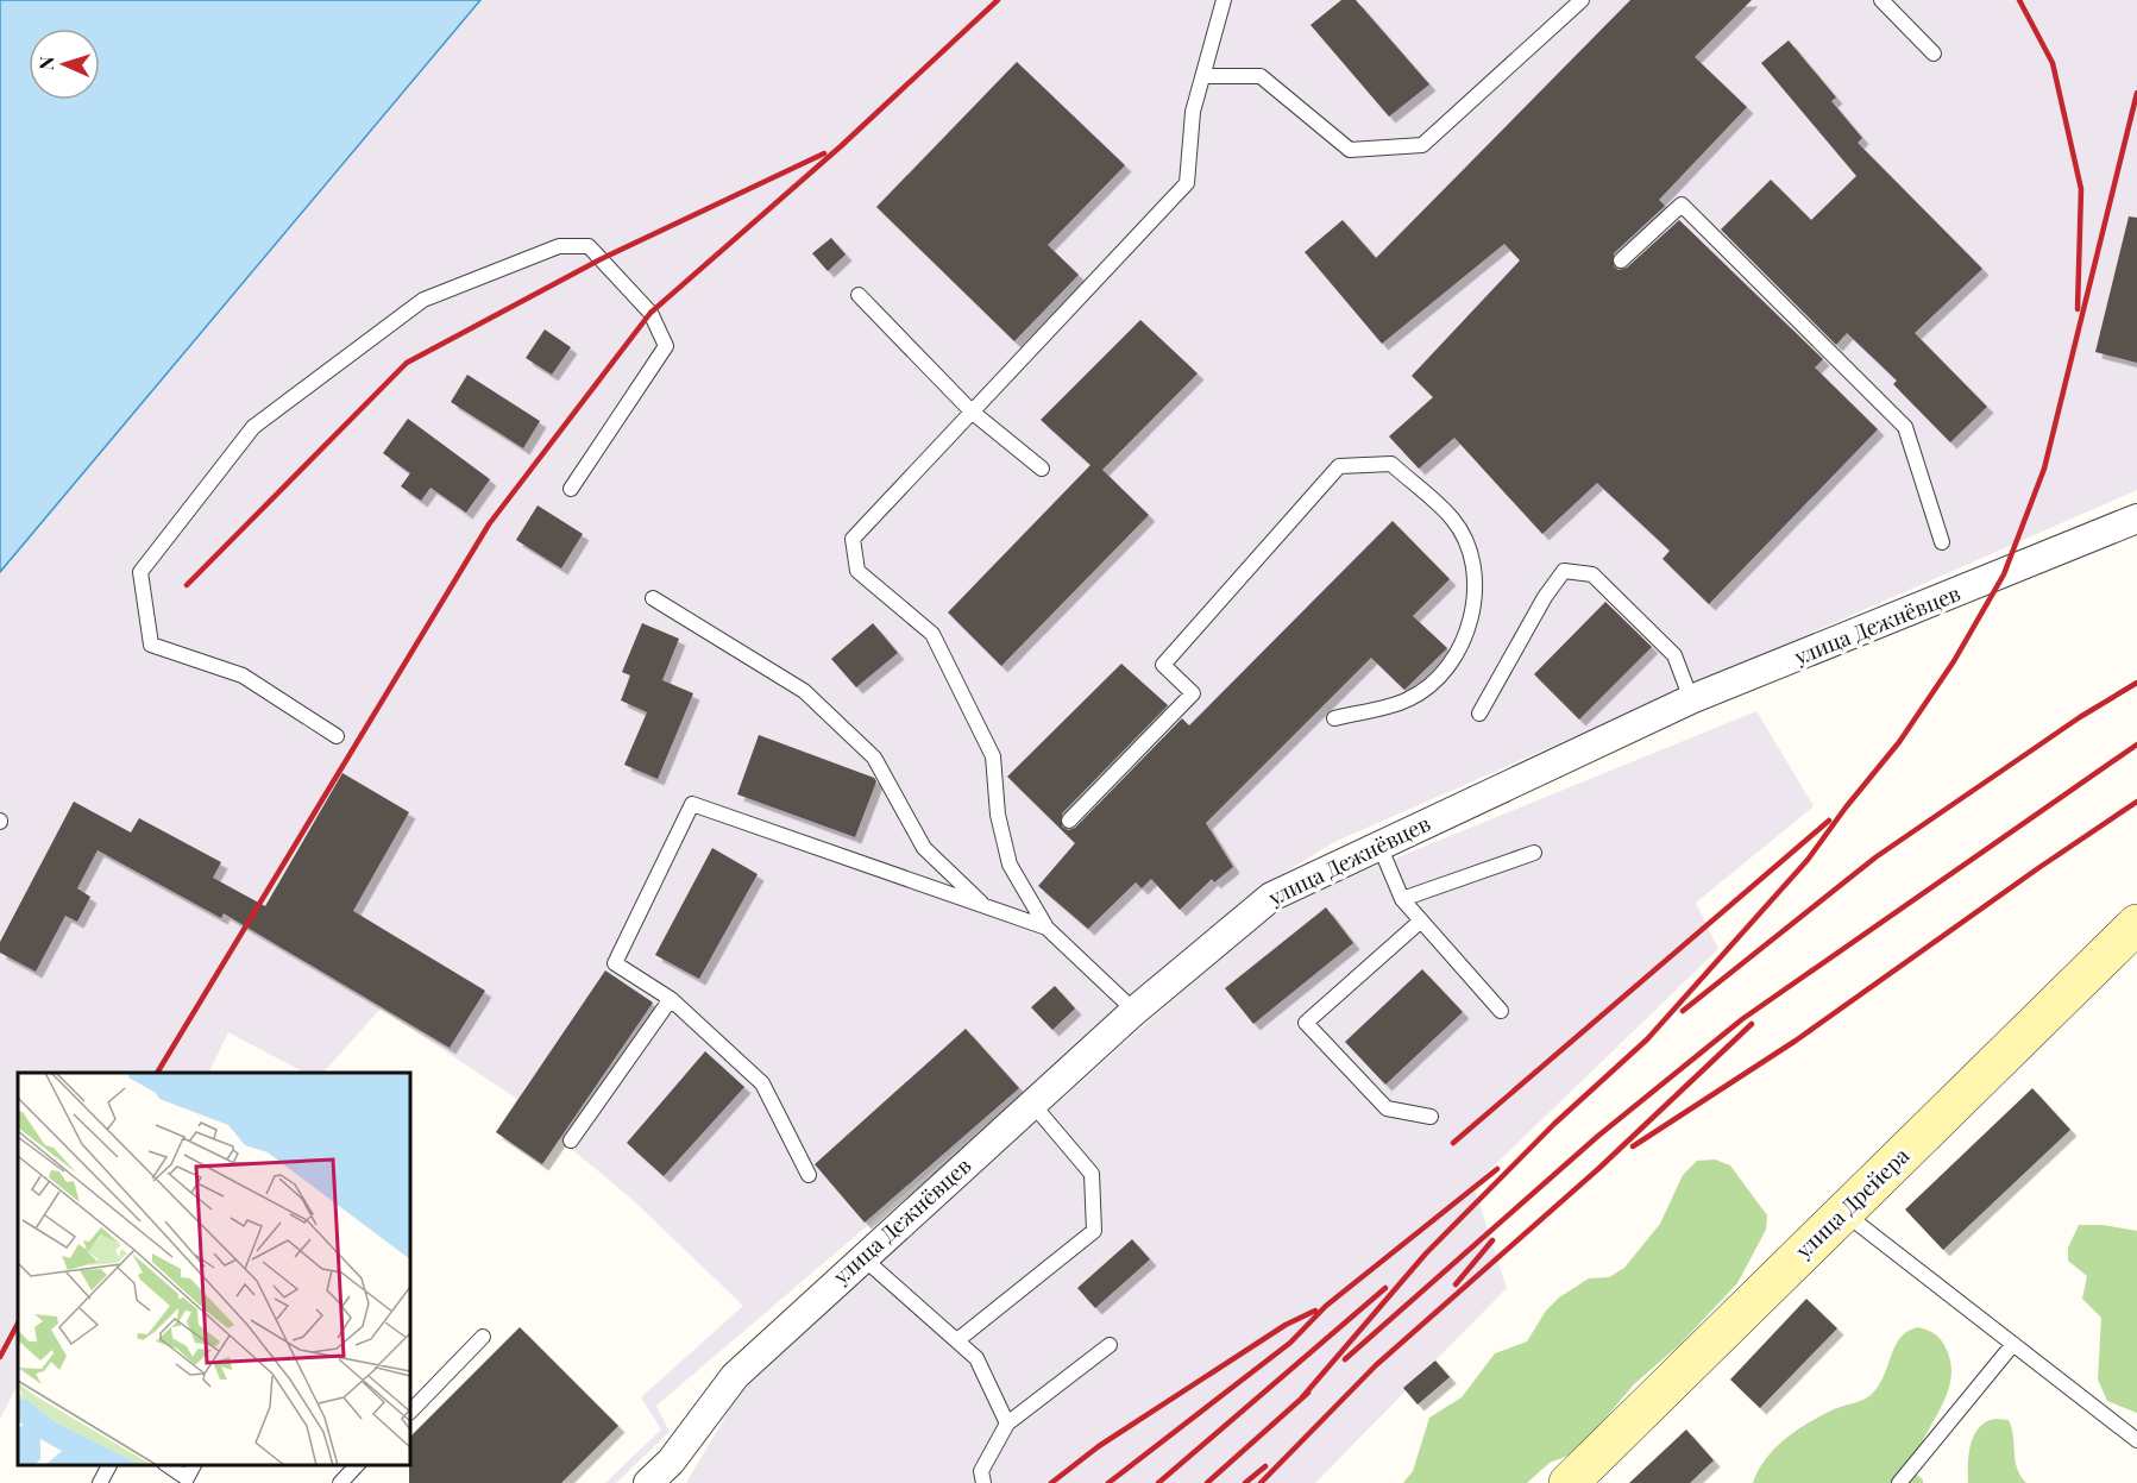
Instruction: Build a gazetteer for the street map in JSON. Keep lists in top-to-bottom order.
{
  "streets": {
    "main road": ["улица Дрейера"],
    "street": ["улица Дежнёвцев"]
  },
  "north": "left"
}
